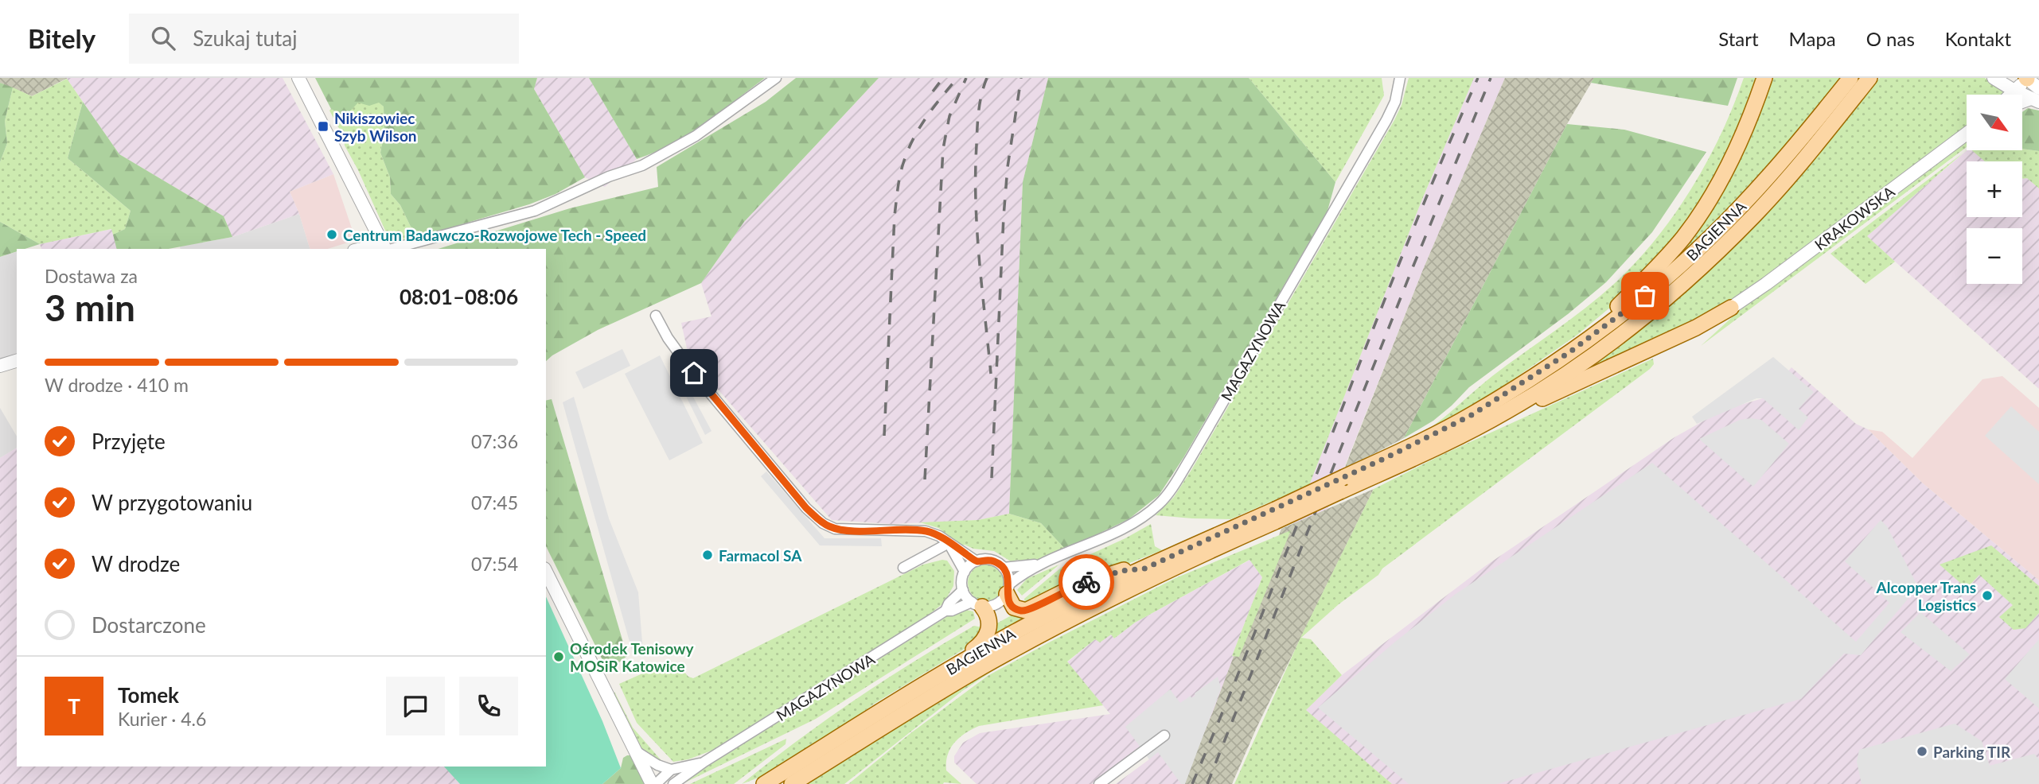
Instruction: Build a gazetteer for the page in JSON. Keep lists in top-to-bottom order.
{
  "streets": {
    "main road": ["BAGIENNA"],
    "street": ["KRAKOWSKA", "MAGAZYNOWA"]
  },
  "places": {
    "transit": ["Nikiszowiec Szyb Wilson"],
    "other": [
      "Centrum Badawczo-Rozwojowe Tech - Speed",
      "Farmacol SA",
      "Alcopper Trans Logistics",
      "Ośrodek Tenisowy MOSiR Katowice",
      "Parking TIR"
    ]
  },
  "north": "bottom right",
  "page": {
    "header": "Bitely",
    "search": "Szukaj tutaj",
    "nav": [
      "Start",
      "Mapa",
      "O nas",
      "Kontakt"
    ],
    "map_buttons": ["+", "−"],
    "heading": ["3 min", "Dostawa za", "08:01–08:06"],
    "panel": ["Tomek", "Kurier · 4.6"],
    "bar": "W drodze · 410 m",
    "list": [
      ["Przyjęte", "07:36"],
      ["W przygotowaniu", "07:45"],
      ["W drodze", "07:54"],
      "Dostarczone"
    ],
    "round": "T"
  }
}
